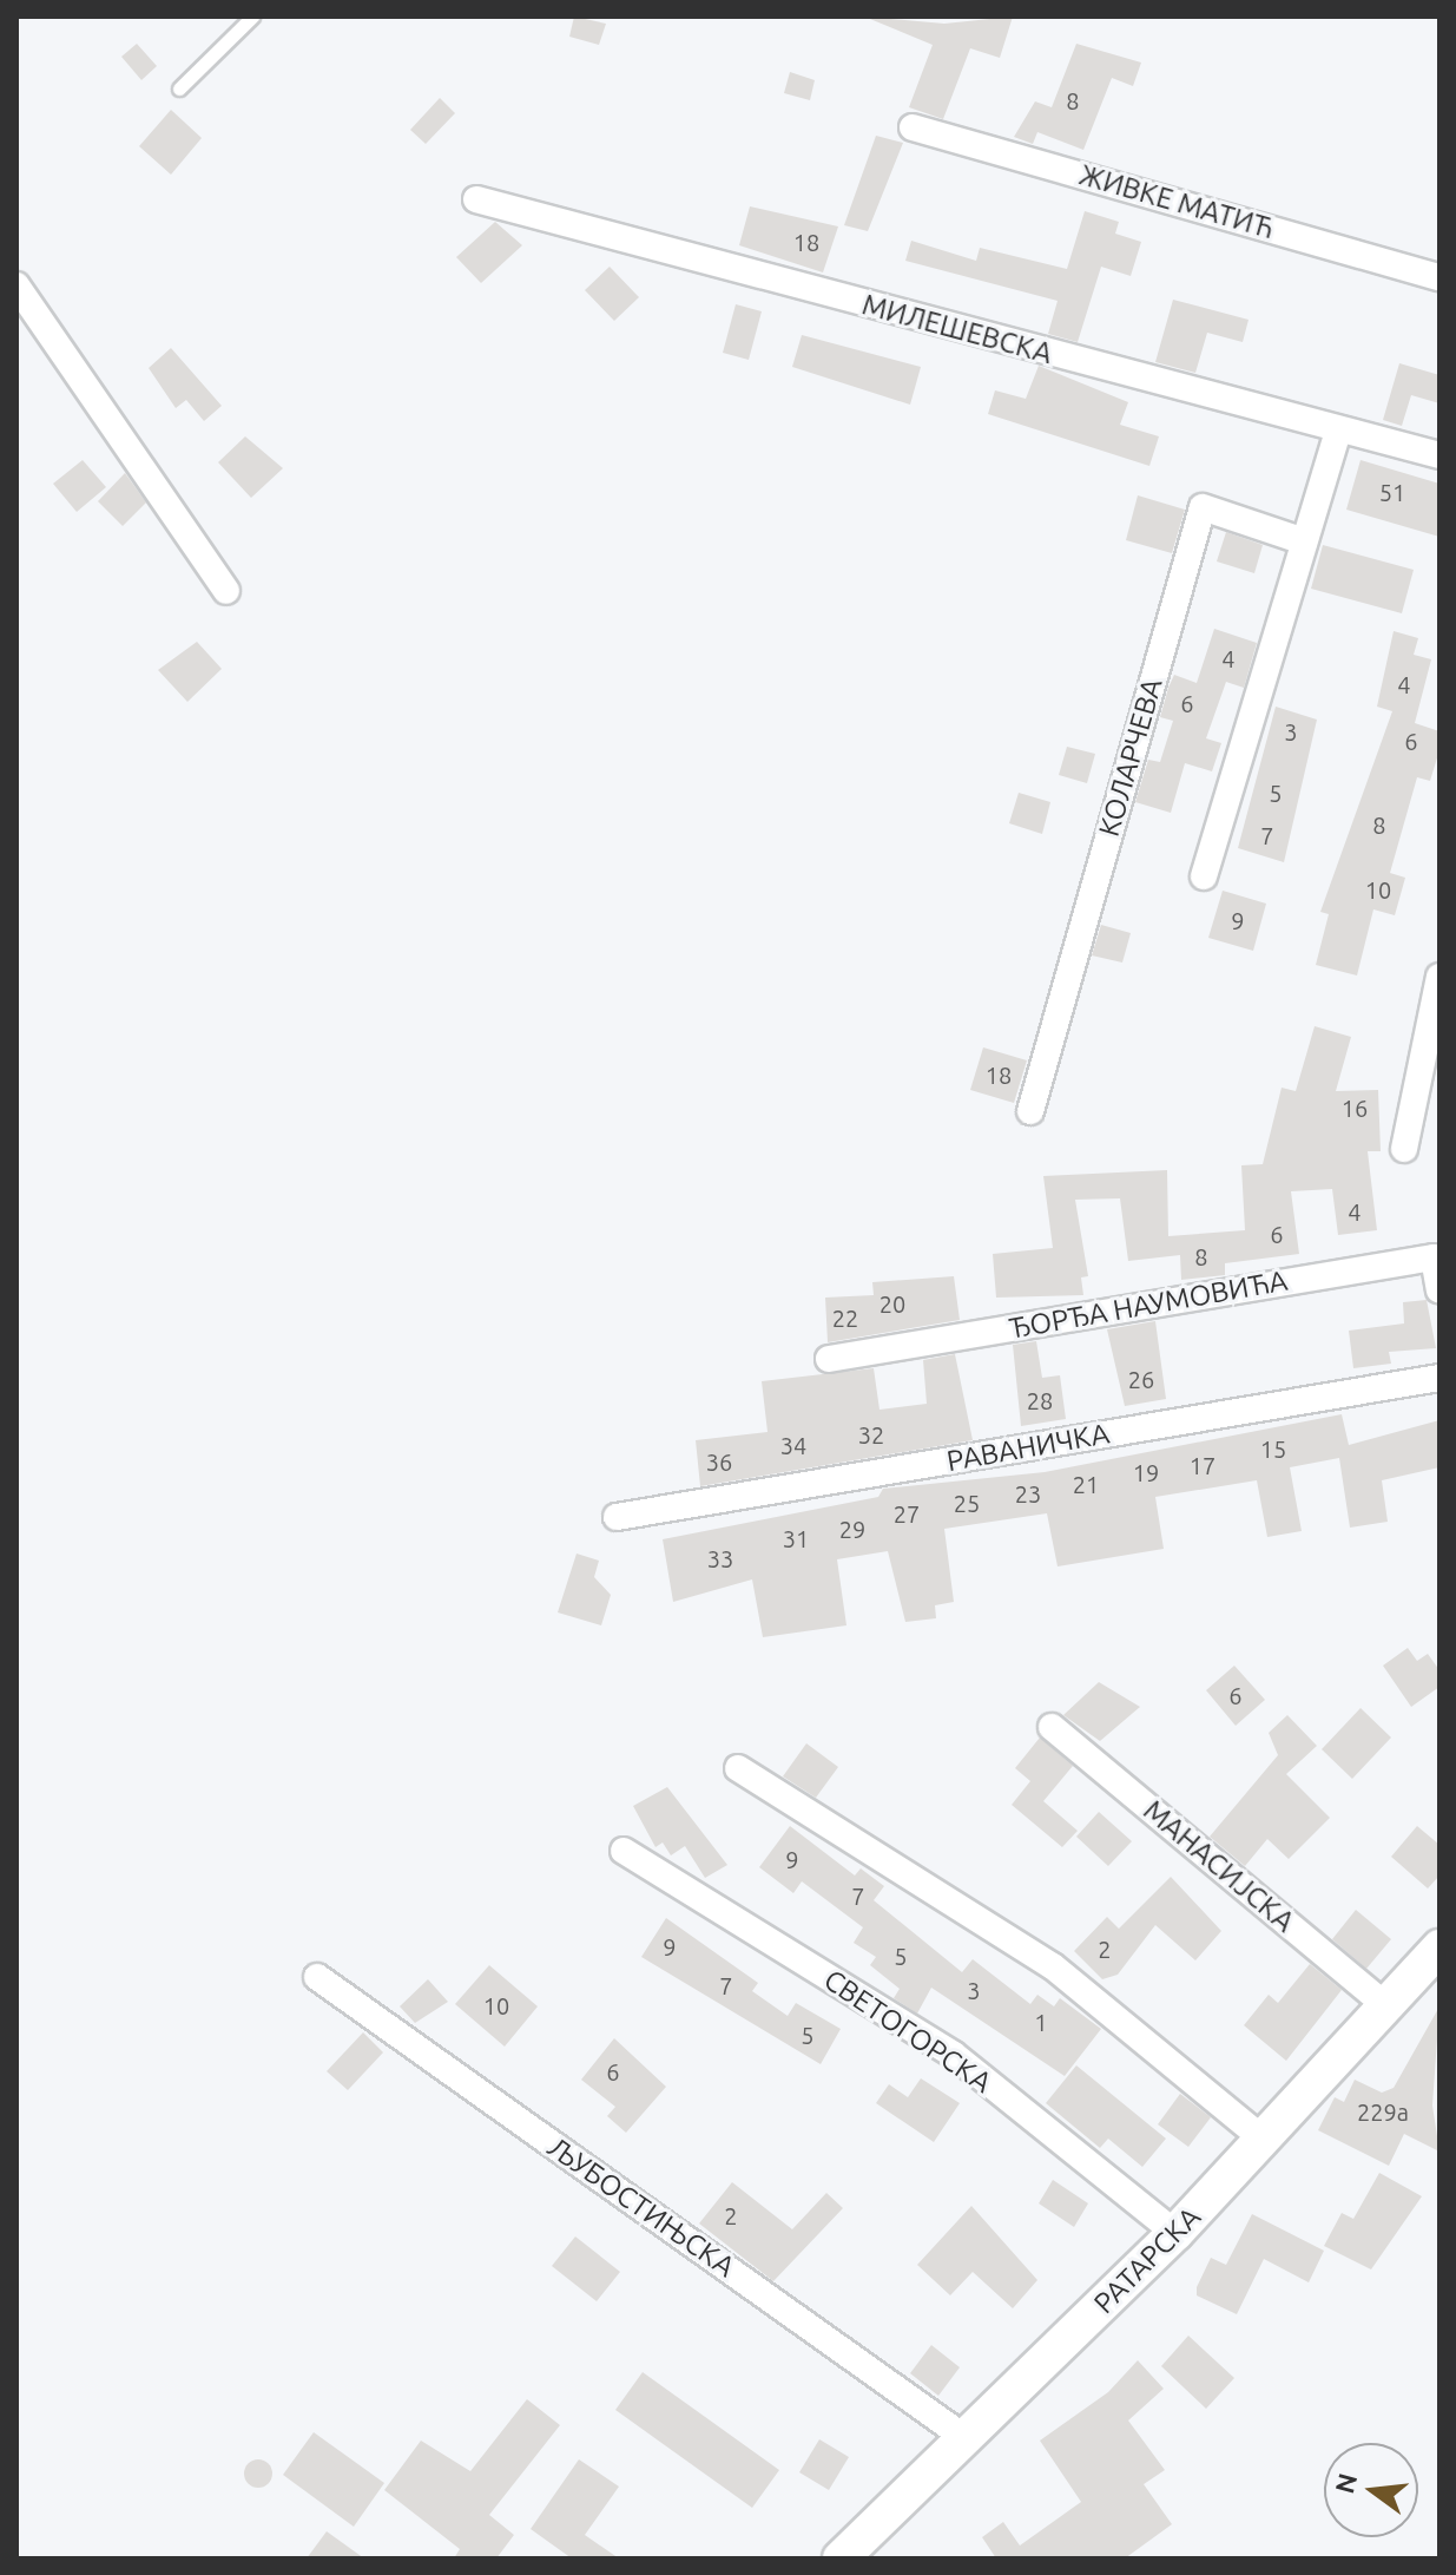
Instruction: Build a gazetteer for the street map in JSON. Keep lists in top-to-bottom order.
{
  "streets": {
    "street": [
      "ЖИВКЕ МАТИЋ",
      "МИЛЕШЕВСКА",
      "КОЛАРЧЕВА",
      "ЂОРЂА НАУМОВИЋА",
      "РАВАНИЧКА",
      "МАНАСИЈСКА",
      "СВЕТОГОРСКА",
      "ЉУБОСТИЊСКА",
      "РАТАРСКА"
    ]
  },
  "crossings": [
    ["МАНАСИЈСКА", "РАТАРСКА"],
    ["СВЕТОГОРСКА", "РАТАРСКА"],
    ["ЉУБОСТИЊСКА", "РАТАРСКА"]
  ],
  "house_numbers": [
    "8",
    "18",
    "51",
    "4",
    "4",
    "6",
    "3",
    "6",
    "5",
    "8",
    "7",
    "10",
    "9",
    "18",
    "16",
    "4",
    "6",
    "8",
    "20",
    "22",
    "26",
    "28",
    "32",
    "34",
    "15",
    "36",
    "17",
    "19",
    "21",
    "23",
    "25",
    "27",
    "29",
    "31",
    "33",
    "6",
    "9",
    "7",
    "9",
    "2",
    "5",
    "7",
    "3",
    "10",
    "1",
    "5",
    "6",
    "229a",
    "2"
  ],
  "north": "left"
}
